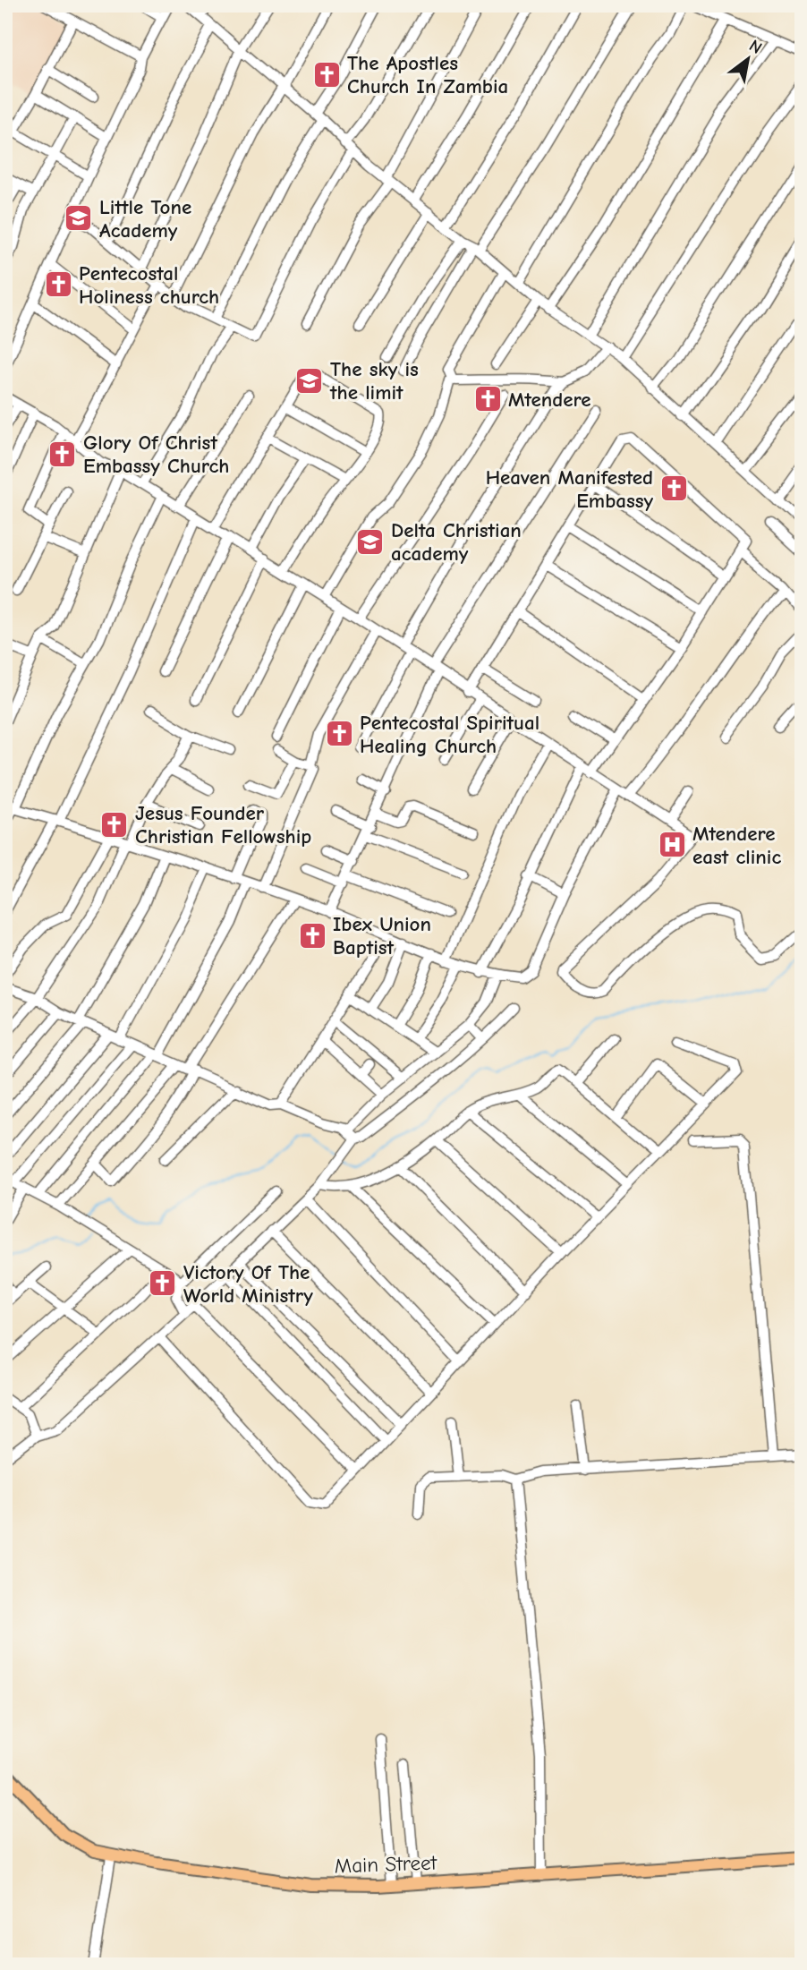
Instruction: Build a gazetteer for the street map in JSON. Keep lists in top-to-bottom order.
{
  "streets": {
    "main road": ["Main Street"]
  },
  "places": {
    "church": [
      "The Apostles Church In Zambia",
      "Pentecostal Holiness church",
      "Mtendere",
      "Glory Of Christ Embassy Church",
      "Heaven Manifested Embassy",
      "Pentecostal Spiritual Healing Church",
      "Jesus Founder Christian Fellowship",
      "Ibex Union Baptist",
      "Victory Of The World Ministry"
    ],
    "school or university": ["Little Tone Academy", "The sky is the limit", "Delta Christian academy"],
    "hospital": ["Mtendere east clinic"]
  },
  "north": "top right"
}
